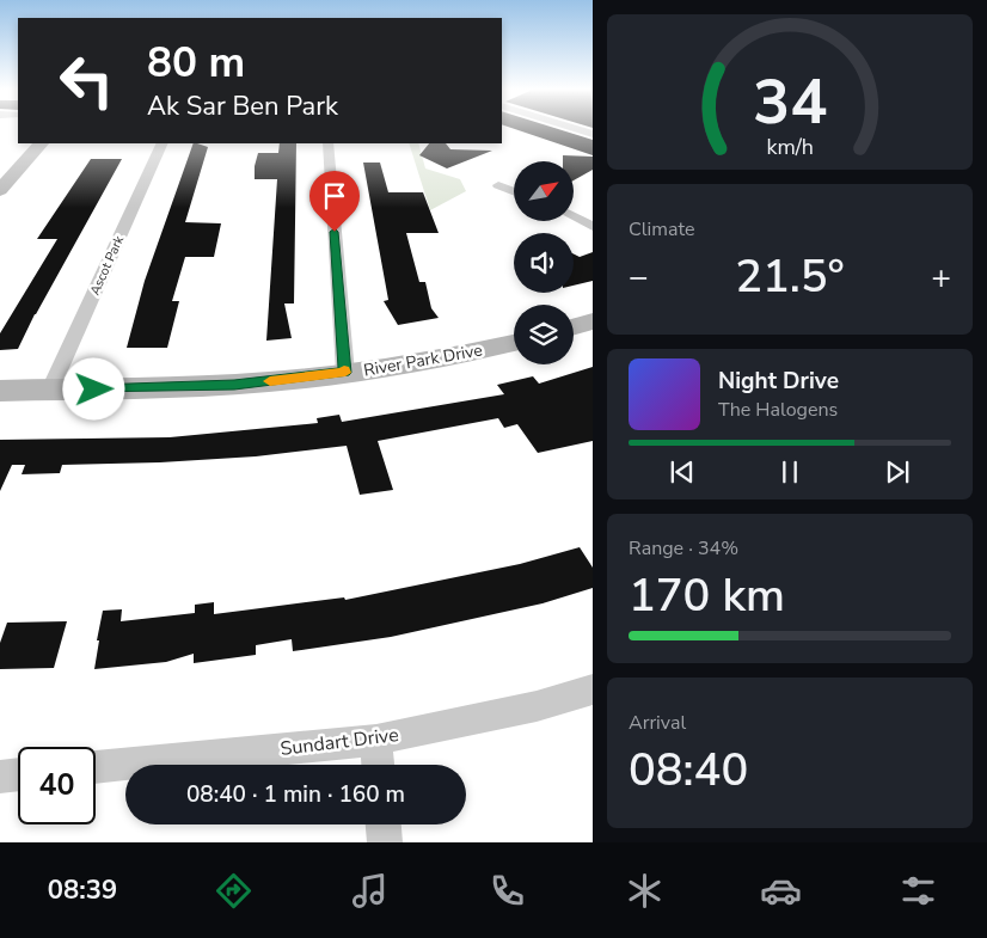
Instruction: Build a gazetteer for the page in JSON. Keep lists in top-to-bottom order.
{
  "streets": {
    "street": ["Ascot Park", "River Park Drive", "Sundart Drive"]
  },
  "crossings": [
    ["Ascot Park", "River Park Drive"]
  ],
  "north": "top right",
  "page": {
    "turn": ["80 m", "Ak Sar Ben Park"],
    "tile": [
      "Climate",
      ["Range · 34%", "170 km"],
      ["Arrival", "08:40"]
    ],
    "heat": ["−", "21.5°", "+"],
    "song": ["Night Drive", "The Halogens"],
    "limit": "40",
    "trip": "08:40 · 1 min · 160 m",
    "tabs": "08:39",
    "gauge": ["34", "km/h"]
  }
}
